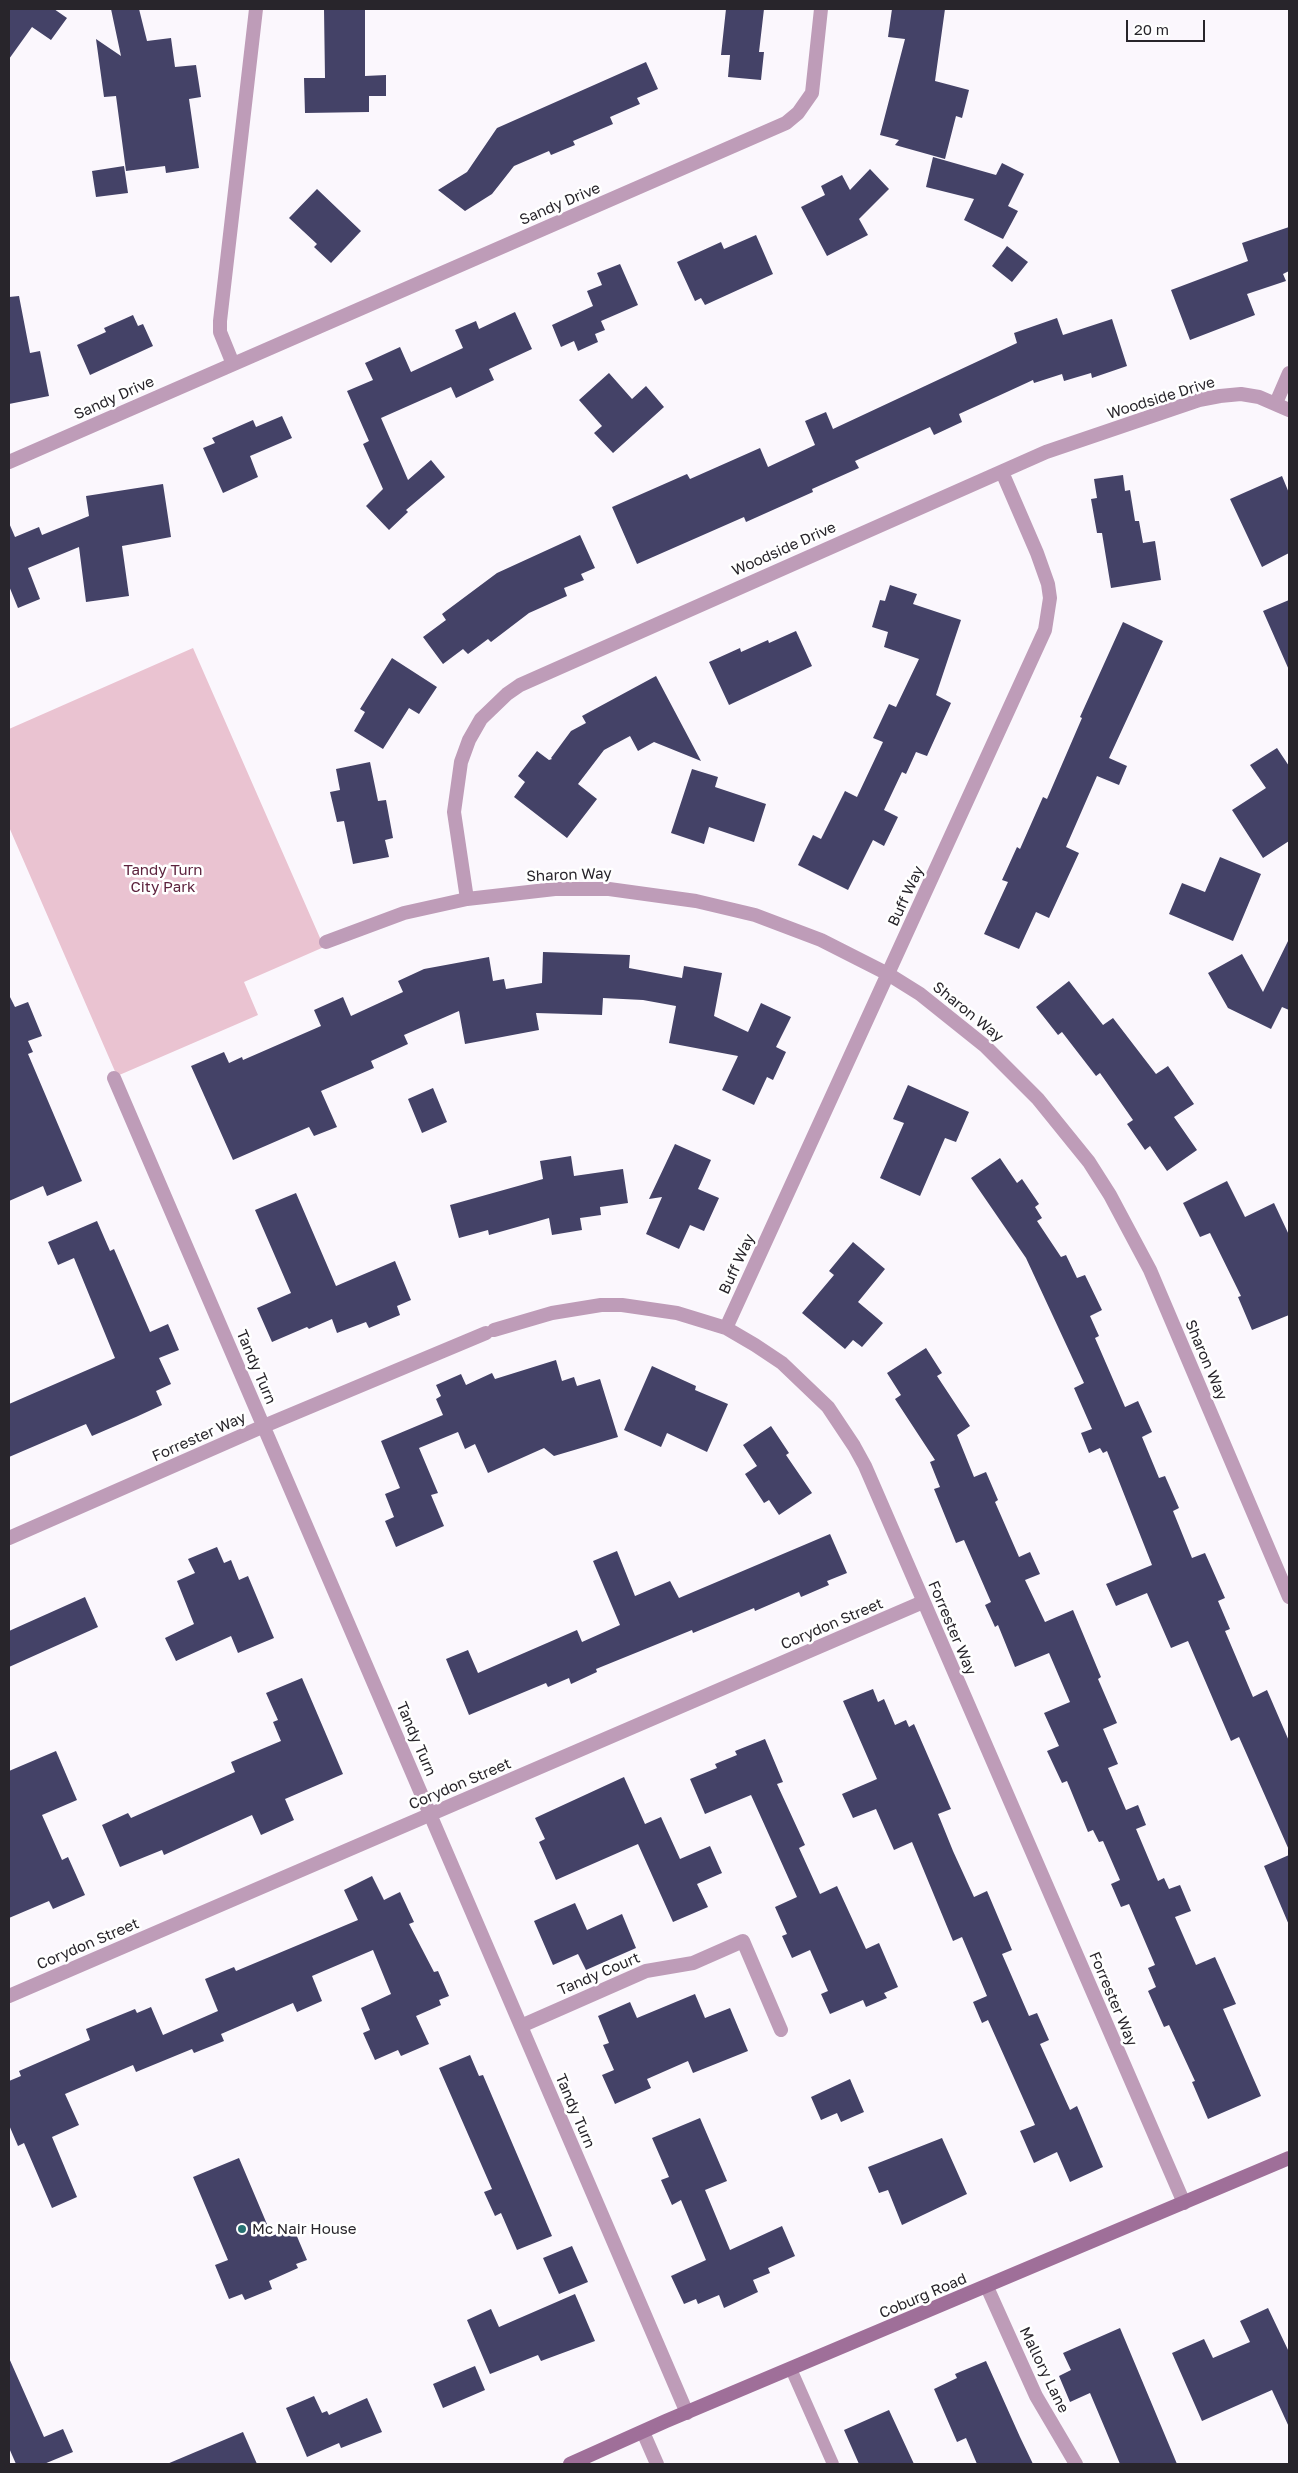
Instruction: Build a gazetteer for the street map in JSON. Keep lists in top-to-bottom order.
{
  "streets": {
    "main road": ["Coburg Road"],
    "street": [
      "Sandy Drive",
      "Woodside Drive",
      "Sharon Way",
      "Buff Way",
      "Tandy Turn",
      "Forrester Way",
      "Corydon Street",
      "Tandy Court",
      "Mallory Lane"
    ]
  },
  "crossings": [
    ["Woodside Drive", "Sharon Way"],
    ["Woodside Drive", "Buff Way"],
    ["Sharon Way", "Buff Way"],
    ["Buff Way", "Forrester Way"],
    ["Tandy Turn", "Forrester Way"],
    ["Tandy Turn", "Corydon Street"],
    ["Tandy Turn", "Tandy Court"],
    ["Tandy Turn", "Coburg Road"],
    ["Forrester Way", "Corydon Street"],
    ["Forrester Way", "Coburg Road"],
    ["Coburg Road", "Mallory Lane"]
  ],
  "parks": ["Tandy Turn City Park"],
  "places": ["Mc Nair House"],
  "scale_bar": "20 m"
}
